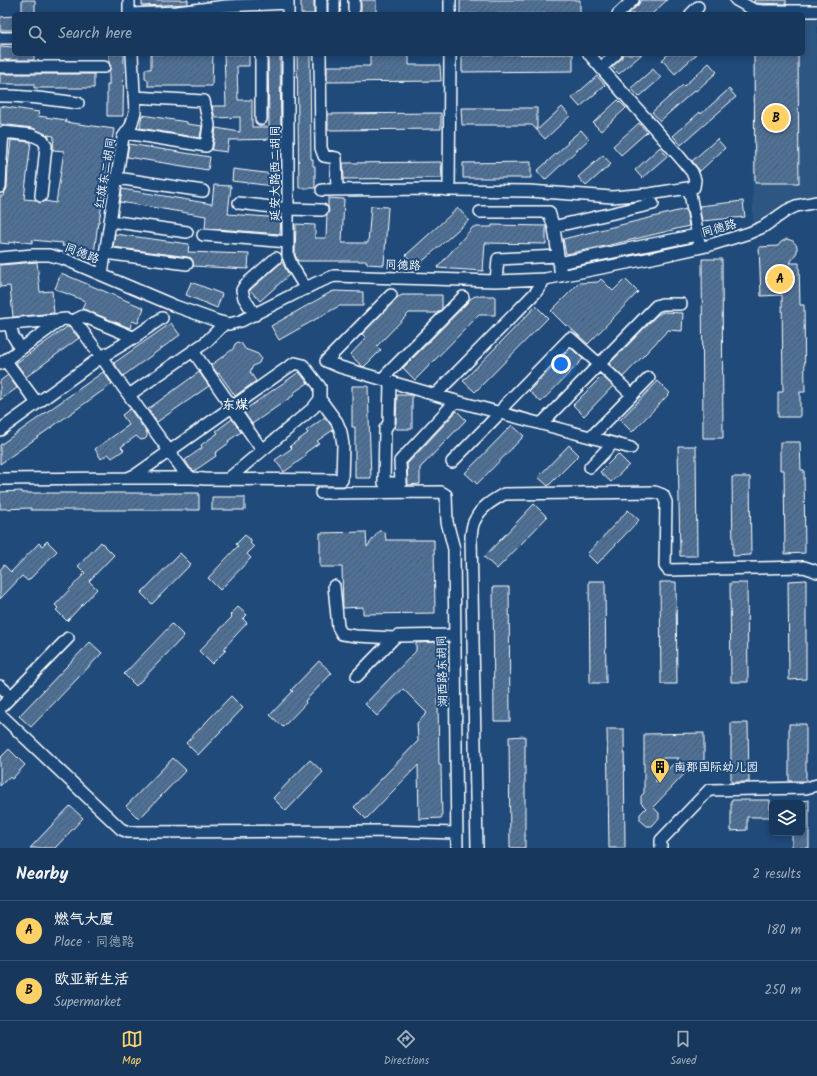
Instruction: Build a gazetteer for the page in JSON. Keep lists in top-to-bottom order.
{
  "streets": {
    "street": [
      "红旗东二胡同",
      "延安大路西二胡同",
      "同德路",
      "湖西路东胡同"
    ]
  },
  "crossings": [
    ["红旗东二胡同", "同德路"],
    ["延安大路西二胡同", "同德路"]
  ],
  "districts": ["东煤"],
  "places": {
    "building": ["南郡国际幼儿园"]
  },
  "page": {
    "search": "Search here",
    "pins": ["B", "A"],
    "heading": ["Nearby", "2 results"],
    "list": [
      {
        "mark": "A",
        "name": "燃气大厦",
        "note": "Place · 同德路",
        "value": "180 m"
      },
      {
        "mark": "B",
        "name": "欧亚新生活",
        "note": "Supermarket",
        "value": "250 m"
      }
    ],
    "nav": ["Map", "Directions", "Saved"]
  }
}
